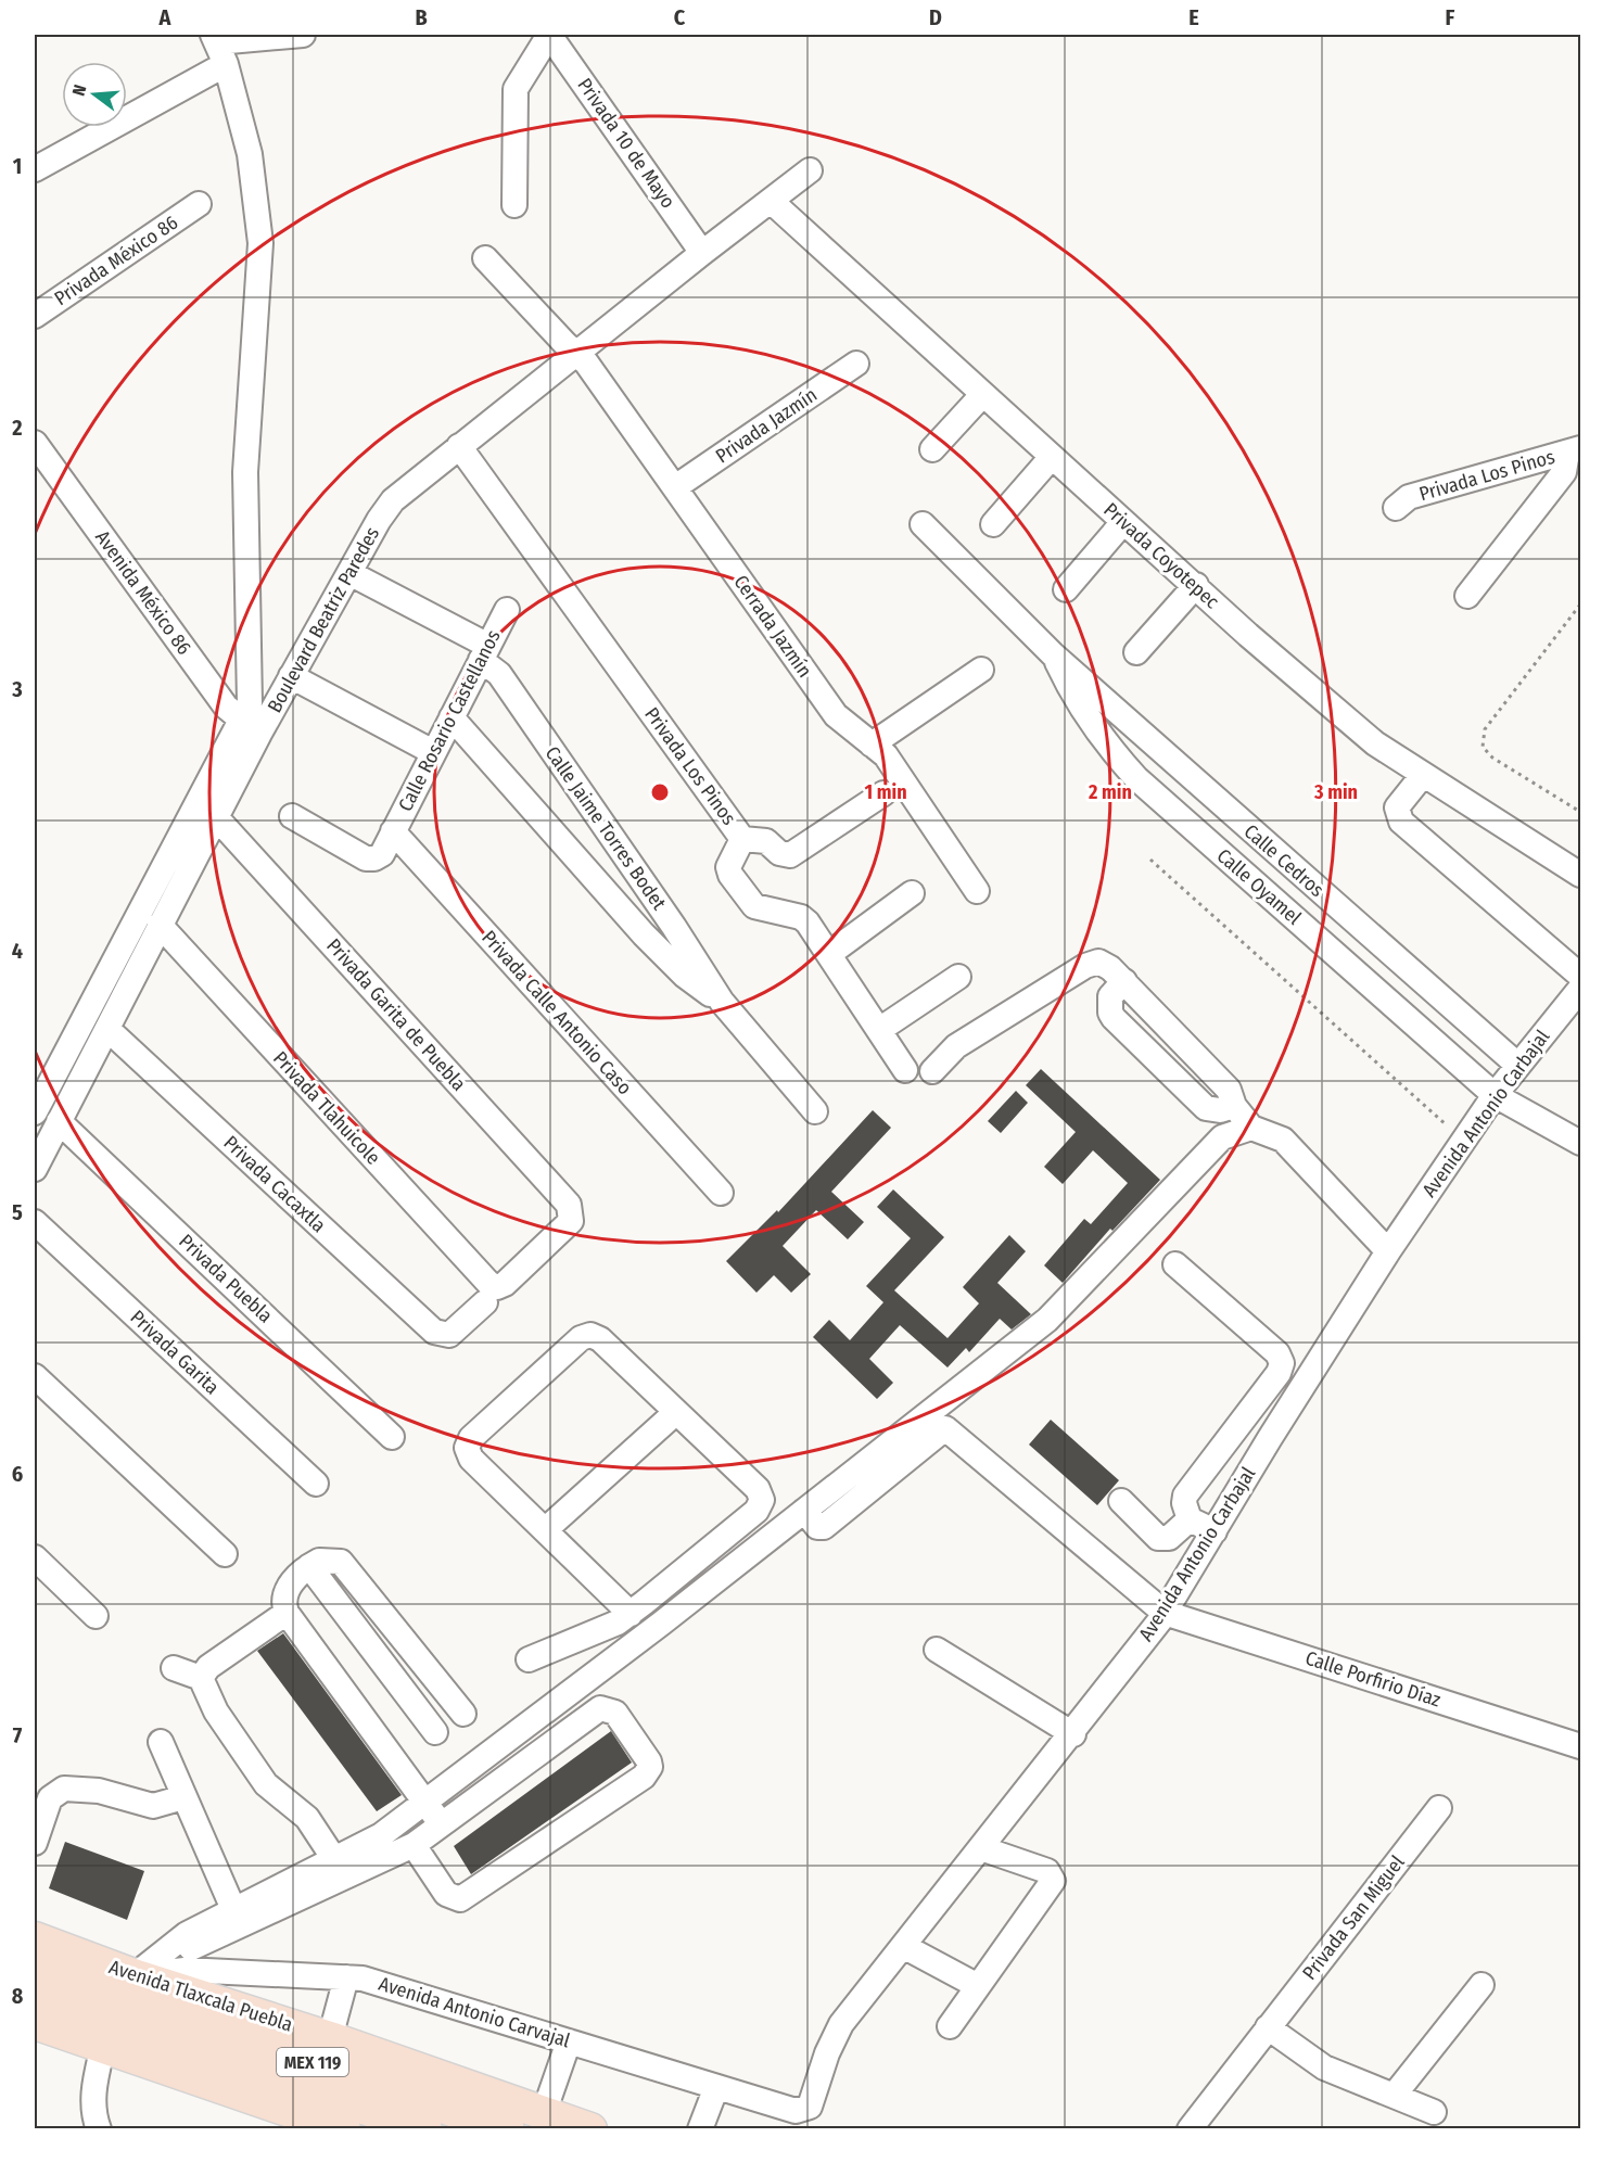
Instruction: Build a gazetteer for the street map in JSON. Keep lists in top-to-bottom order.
{
  "streets": {
    "main road": ["Avenida Tlaxcala Puebla", "MEX 119"],
    "street": [
      "Privada 10 de Mayo",
      "Privada México 86",
      "Privada Jazmín",
      "Privada Los Pinos",
      "Privada Coyotepec",
      "Avenida México 86",
      "Boulevard Beatriz Paredes",
      "Cerrada Jazmín",
      "Calle Rosario Castellanos",
      "Calle Jaime Torres Bodet",
      "Calle Cedros",
      "Calle Oyamel",
      "Privada Calle Antonio Caso",
      "Privada Garita de Puebla",
      "Privada Tlahuicole",
      "Avenida Antonio Carbajal",
      "Privada Cacaxtla",
      "Privada Puebla",
      "Privada Garita",
      "Calle Porfirio Díaz",
      "Privada San Miguel",
      "Avenida Antonio Carvajal"
    ]
  },
  "crossings": [
    ["Privada 10 de Mayo", "Boulevard Beatriz Paredes"],
    ["Privada Jazmín", "Cerrada Jazmín"],
    ["Privada Los Pinos", "Boulevard Beatriz Paredes"],
    ["Privada Coyotepec", "Boulevard Beatriz Paredes"],
    ["Avenida México 86", "Boulevard Beatriz Paredes"],
    ["Boulevard Beatriz Paredes", "Cerrada Jazmín"],
    ["Boulevard Beatriz Paredes", "Calle Jaime Torres Bodet"],
    ["Boulevard Beatriz Paredes", "Privada Garita de Puebla"],
    ["Boulevard Beatriz Paredes", "Privada Tlahuicole"],
    ["Boulevard Beatriz Paredes", "Privada Cacaxtla"],
    ["Boulevard Beatriz Paredes", "Privada Puebla"],
    ["Calle Rosario Castellanos", "Calle Jaime Torres Bodet"],
    ["Calle Rosario Castellanos", "Privada Calle Antonio Caso"],
    ["Calle Cedros", "Calle Oyamel"],
    ["Calle Cedros", "Avenida Antonio Carbajal"],
    ["Calle Oyamel", "Avenida Antonio Carbajal"],
    ["Privada Garita de Puebla", "Privada Tlahuicole"],
    ["Privada Garita de Puebla", "Privada Cacaxtla"],
    ["Privada Tlahuicole", "Privada Cacaxtla"],
    ["Avenida Antonio Carbajal", "Calle Porfirio Díaz"],
    ["Avenida Antonio Carbajal", "Avenida Antonio Carvajal"],
    ["Avenida Tlaxcala Puebla", "Avenida Antonio Carvajal"]
  ],
  "north": "left",
  "grid": {
    "columns": [
      "A",
      "B",
      "C",
      "D",
      "E",
      "F"
    ],
    "rows": [
      "1",
      "2",
      "3",
      "4",
      "5",
      "6",
      "7",
      "8"
    ]
  },
  "rings": ["1 min", "2 min", "3 min"]
}
